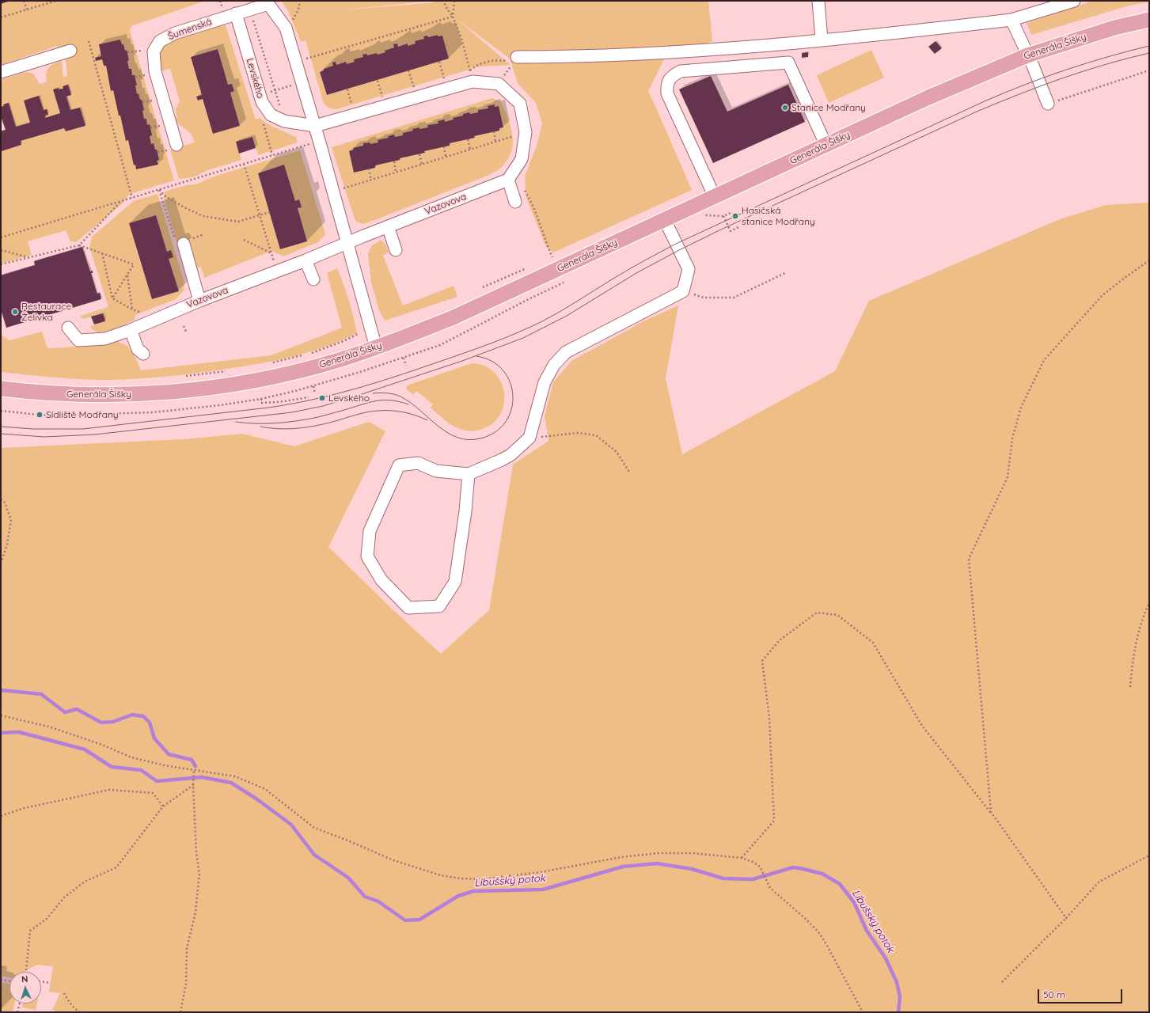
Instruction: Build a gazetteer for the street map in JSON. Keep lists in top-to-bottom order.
{
  "streets": {
    "main road": ["Generála Šišky"],
    "street": ["Šumenská", "Levského", "Vazovova"]
  },
  "crossings": [
    ["Šumenská", "Levského"]
  ],
  "water": ["Libušský potok"],
  "places": [
    "Stanice Modřany",
    "Hasičská stanice Modřany",
    "Restaurace Želivka",
    "Levského",
    "Sídliště Modřany"
  ],
  "scale_bar": "50 m",
  "north": "top"
}
